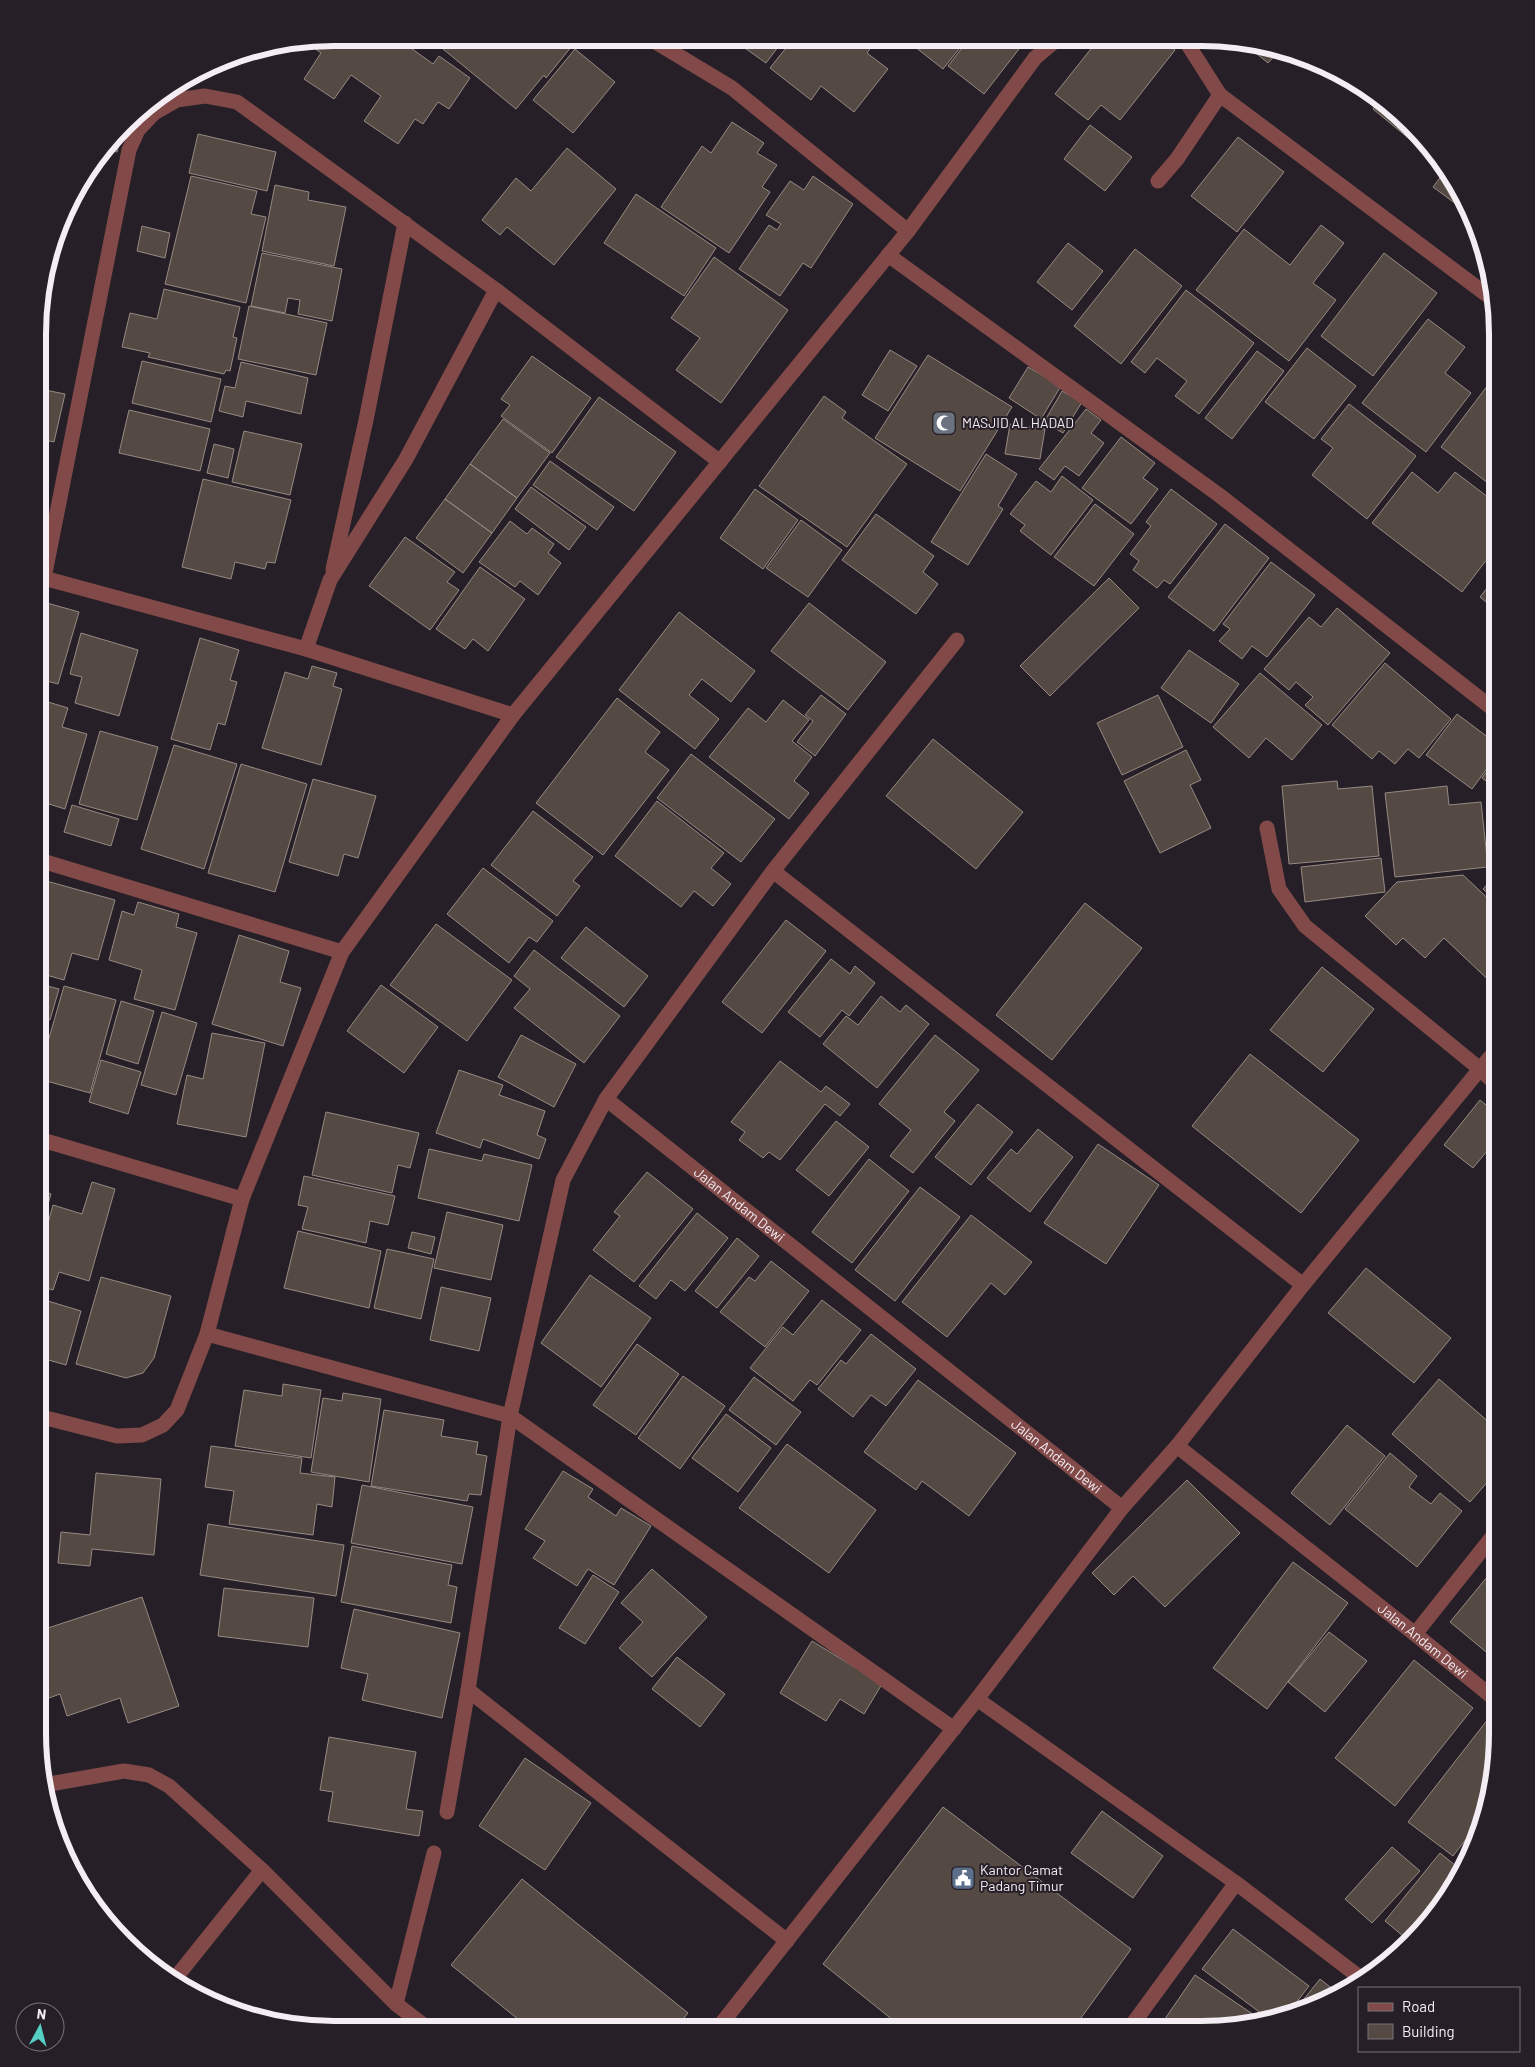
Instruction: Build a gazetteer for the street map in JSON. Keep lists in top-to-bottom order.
{
  "streets": {
    "street": ["Jalan Andam Dewi"]
  },
  "places": {
    "mosque": ["MASJID AL HADAD"],
    "public building": ["Kantor Camat Padang Timur"]
  },
  "legend": ["Road", "Building"],
  "north": "top"
}
